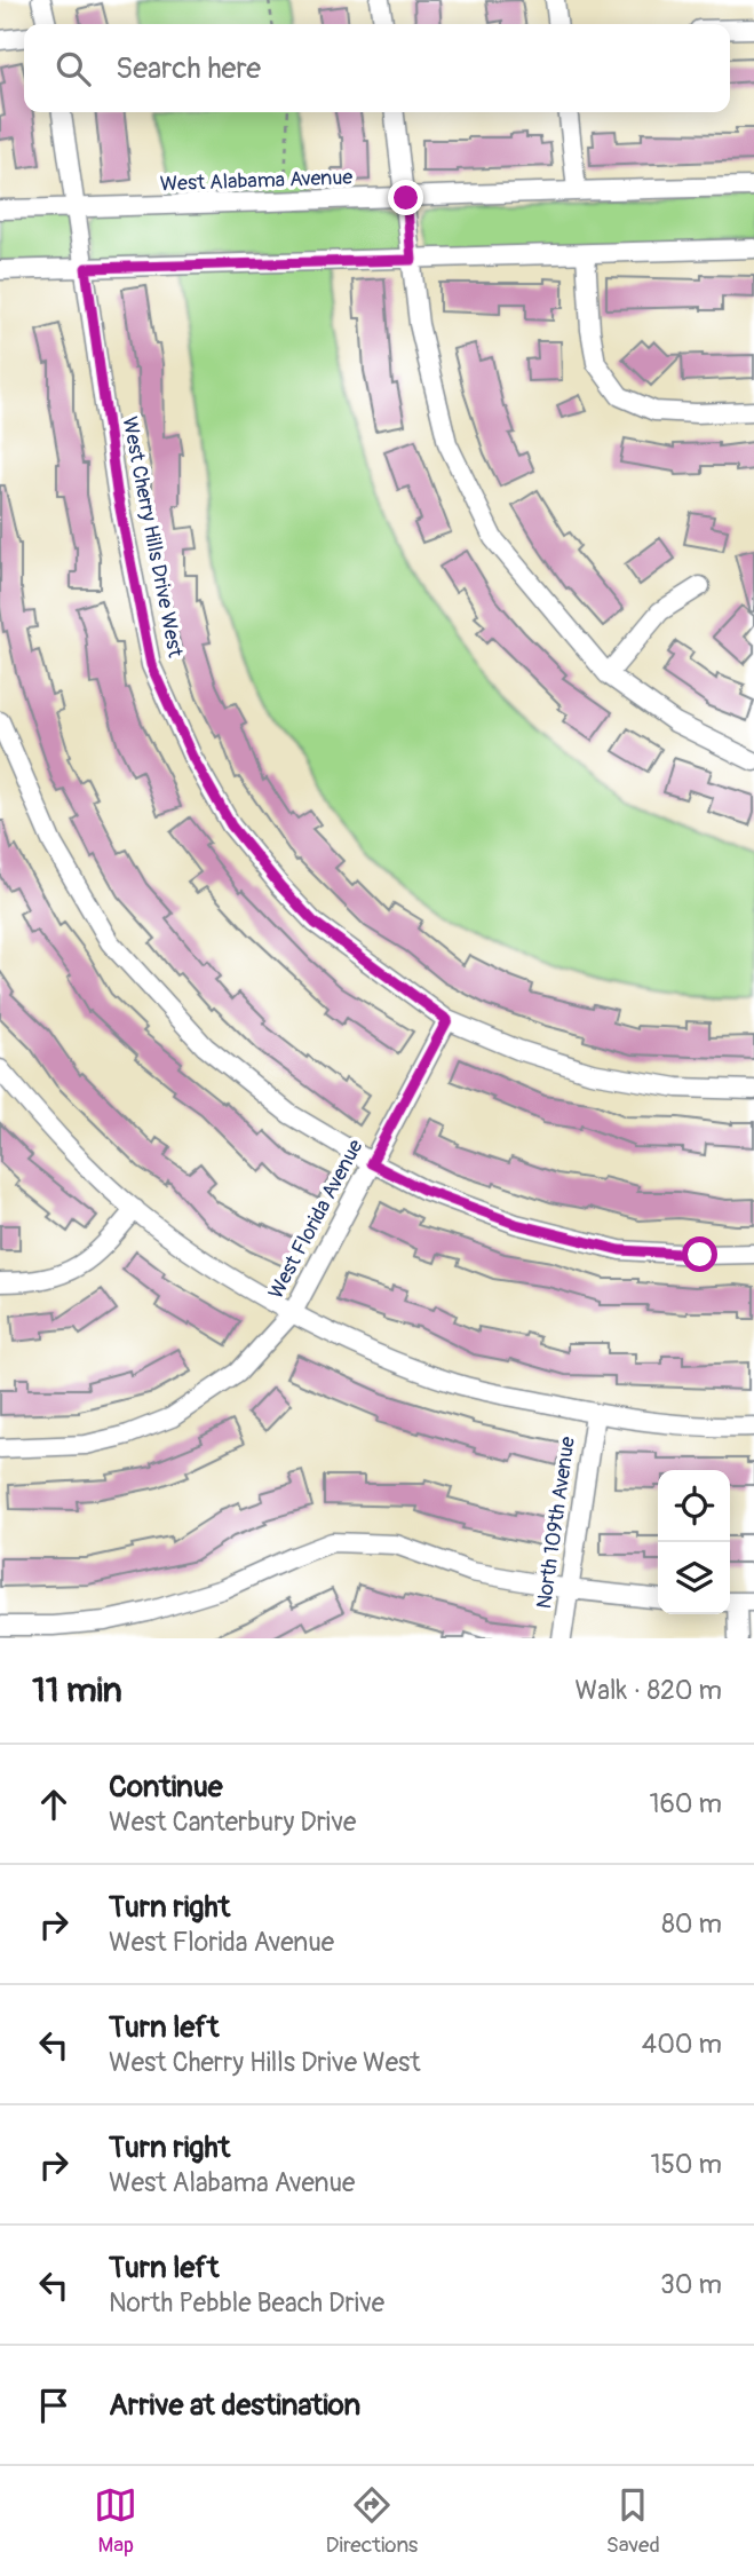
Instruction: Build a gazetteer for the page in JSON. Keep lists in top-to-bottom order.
{
  "streets": {
    "street": [
      "West Alabama Avenue",
      "West Cherry Hills Drive West",
      "West Florida Avenue",
      "North 109th Avenue"
    ]
  },
  "crossings": [
    ["West Alabama Avenue", "West Cherry Hills Drive West"],
    ["West Cherry Hills Drive West", "West Florida Avenue"]
  ],
  "page": {
    "search": "Search here",
    "heading": ["11 min", "Walk · 820 m"],
    "list": [
      ["Continue", "West Canterbury Drive", "160 m"],
      ["Turn right", "West Florida Avenue", "80 m"],
      ["Turn left", "West Cherry Hills Drive West", "400 m"],
      ["Turn right", "West Alabama Avenue", "150 m"],
      ["Turn left", "North Pebble Beach Drive", "30 m"],
      "Arrive at destination"
    ],
    "nav": ["Map", "Directions", "Saved"]
  }
}
